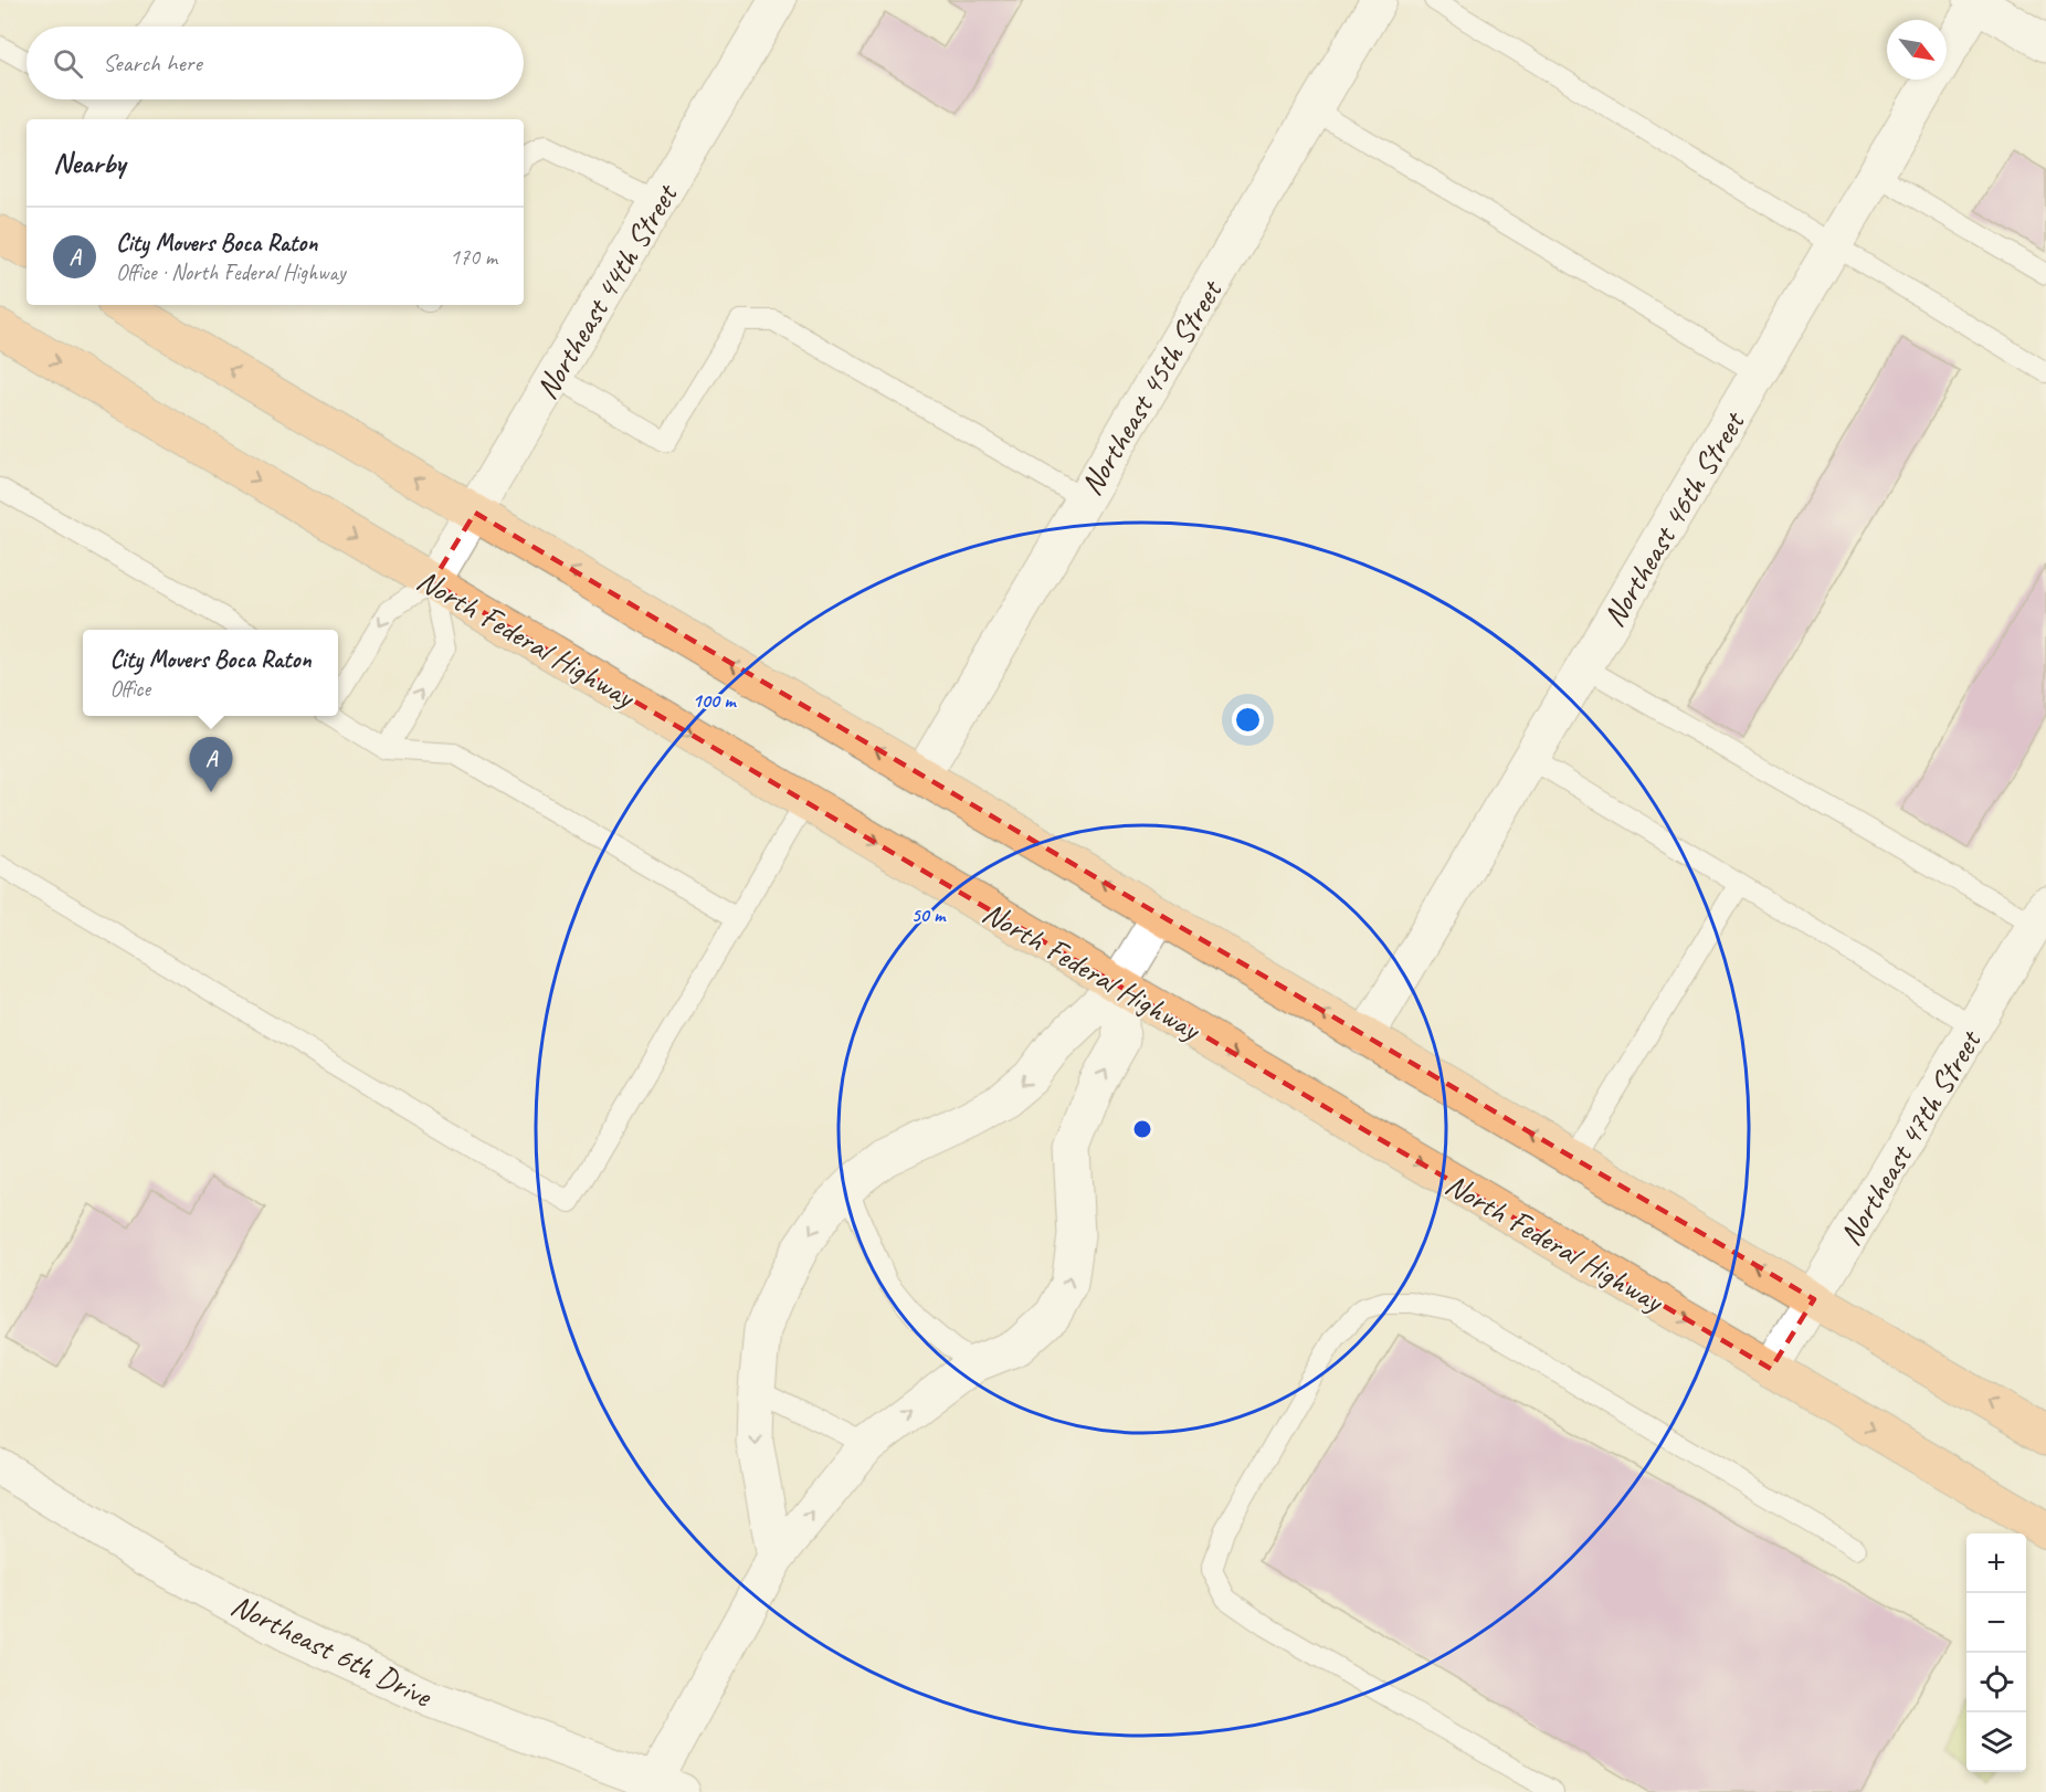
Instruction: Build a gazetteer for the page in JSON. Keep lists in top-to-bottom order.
{
  "streets": {
    "main road": ["North Federal Highway"],
    "street": [
      "Northeast 44th Street",
      "Northeast 45th Street",
      "Northeast 46th Street",
      "Northeast 47th Street",
      "Northeast 6th Drive"
    ]
  },
  "crossings": [
    ["Northeast 44th Street", "North Federal Highway"],
    ["North Federal Highway", "Northeast 47th Street"]
  ],
  "north": "bottom right",
  "page": {
    "search": "Search here",
    "heading": "Nearby",
    "list": [
      {
        "mark": "A",
        "name": "City Movers Boca Raton",
        "note": "Office · North Federal Highway",
        "value": "170 m"
      }
    ],
    "popup": ["City Movers Boca Raton", "Office"],
    "pins": "A",
    "map_buttons": ["+", "−"]
  },
  "rings": ["100 m", "50 m"]
}
